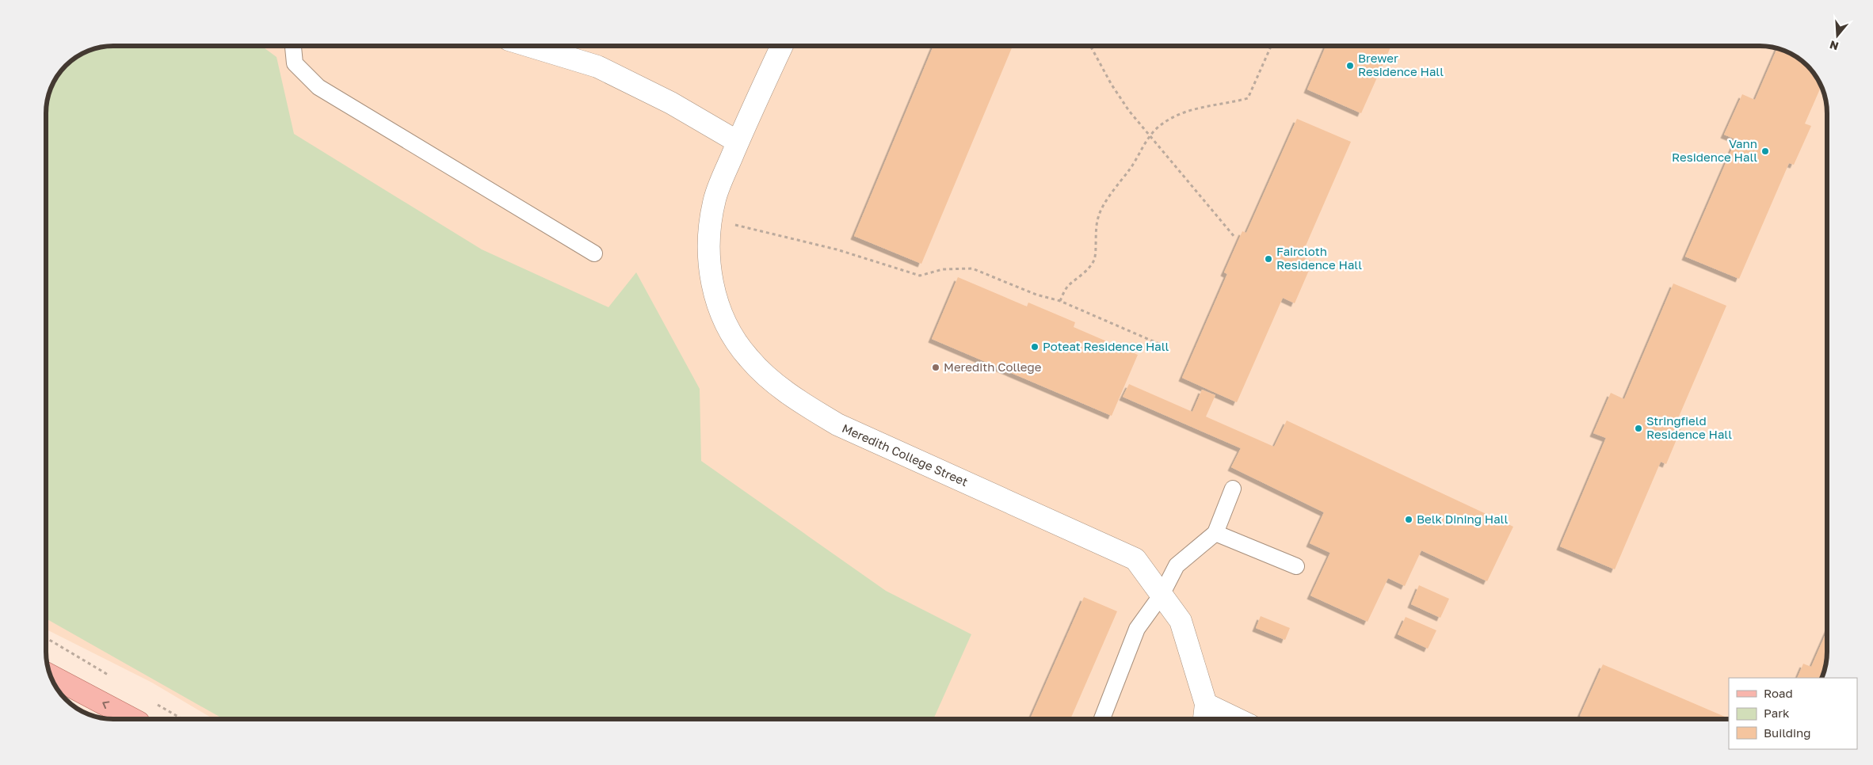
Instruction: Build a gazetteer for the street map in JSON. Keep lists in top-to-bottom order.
{
  "streets": {
    "street": ["Meredith College Street"]
  },
  "places": [
    "Brewer Residence Hall",
    "Vann Residence Hall",
    "Faircloth Residence Hall",
    "Poteat Residence Hall",
    "Meredith College",
    "Stringfield Residence Hall",
    "Belk Dining Hall"
  ],
  "legend": ["Road", "Park", "Building"],
  "north": "bottom"
}
